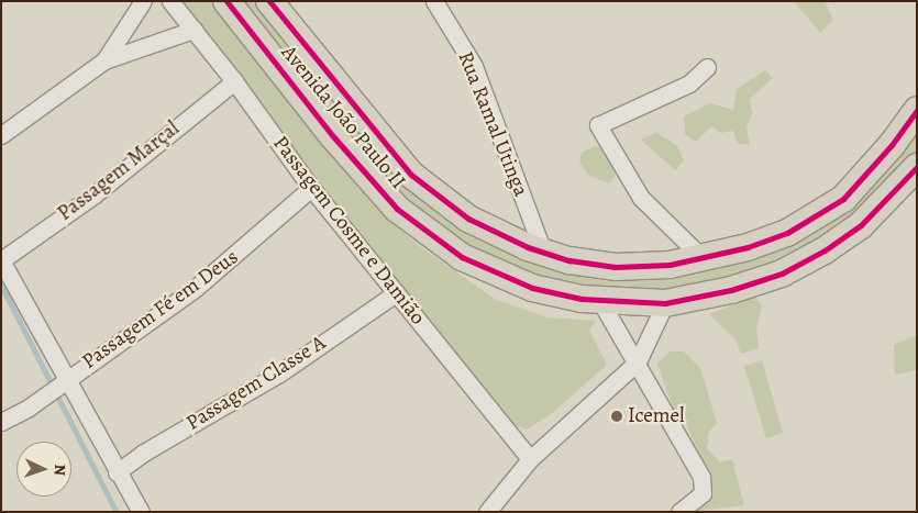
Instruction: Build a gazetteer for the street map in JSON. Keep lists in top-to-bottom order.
{
  "streets": {
    "main road": ["Avenida João Paulo II"],
    "street": [
      "Rua Ramal Utinga",
      "Passagem Marçal",
      "Passagem Cosme e Damião",
      "Passagem Fé em Deus",
      "Passagem Classe A"
    ]
  },
  "crossings": [
    ["Avenida João Paulo II", "Rua Ramal Utinga"],
    ["Passagem Marçal", "Passagem Cosme e Damião"],
    ["Passagem Cosme e Damião", "Passagem Fé em Deus"],
    ["Passagem Cosme e Damião", "Passagem Classe A"]
  ],
  "places": ["Icemel"],
  "north": "right"
}
